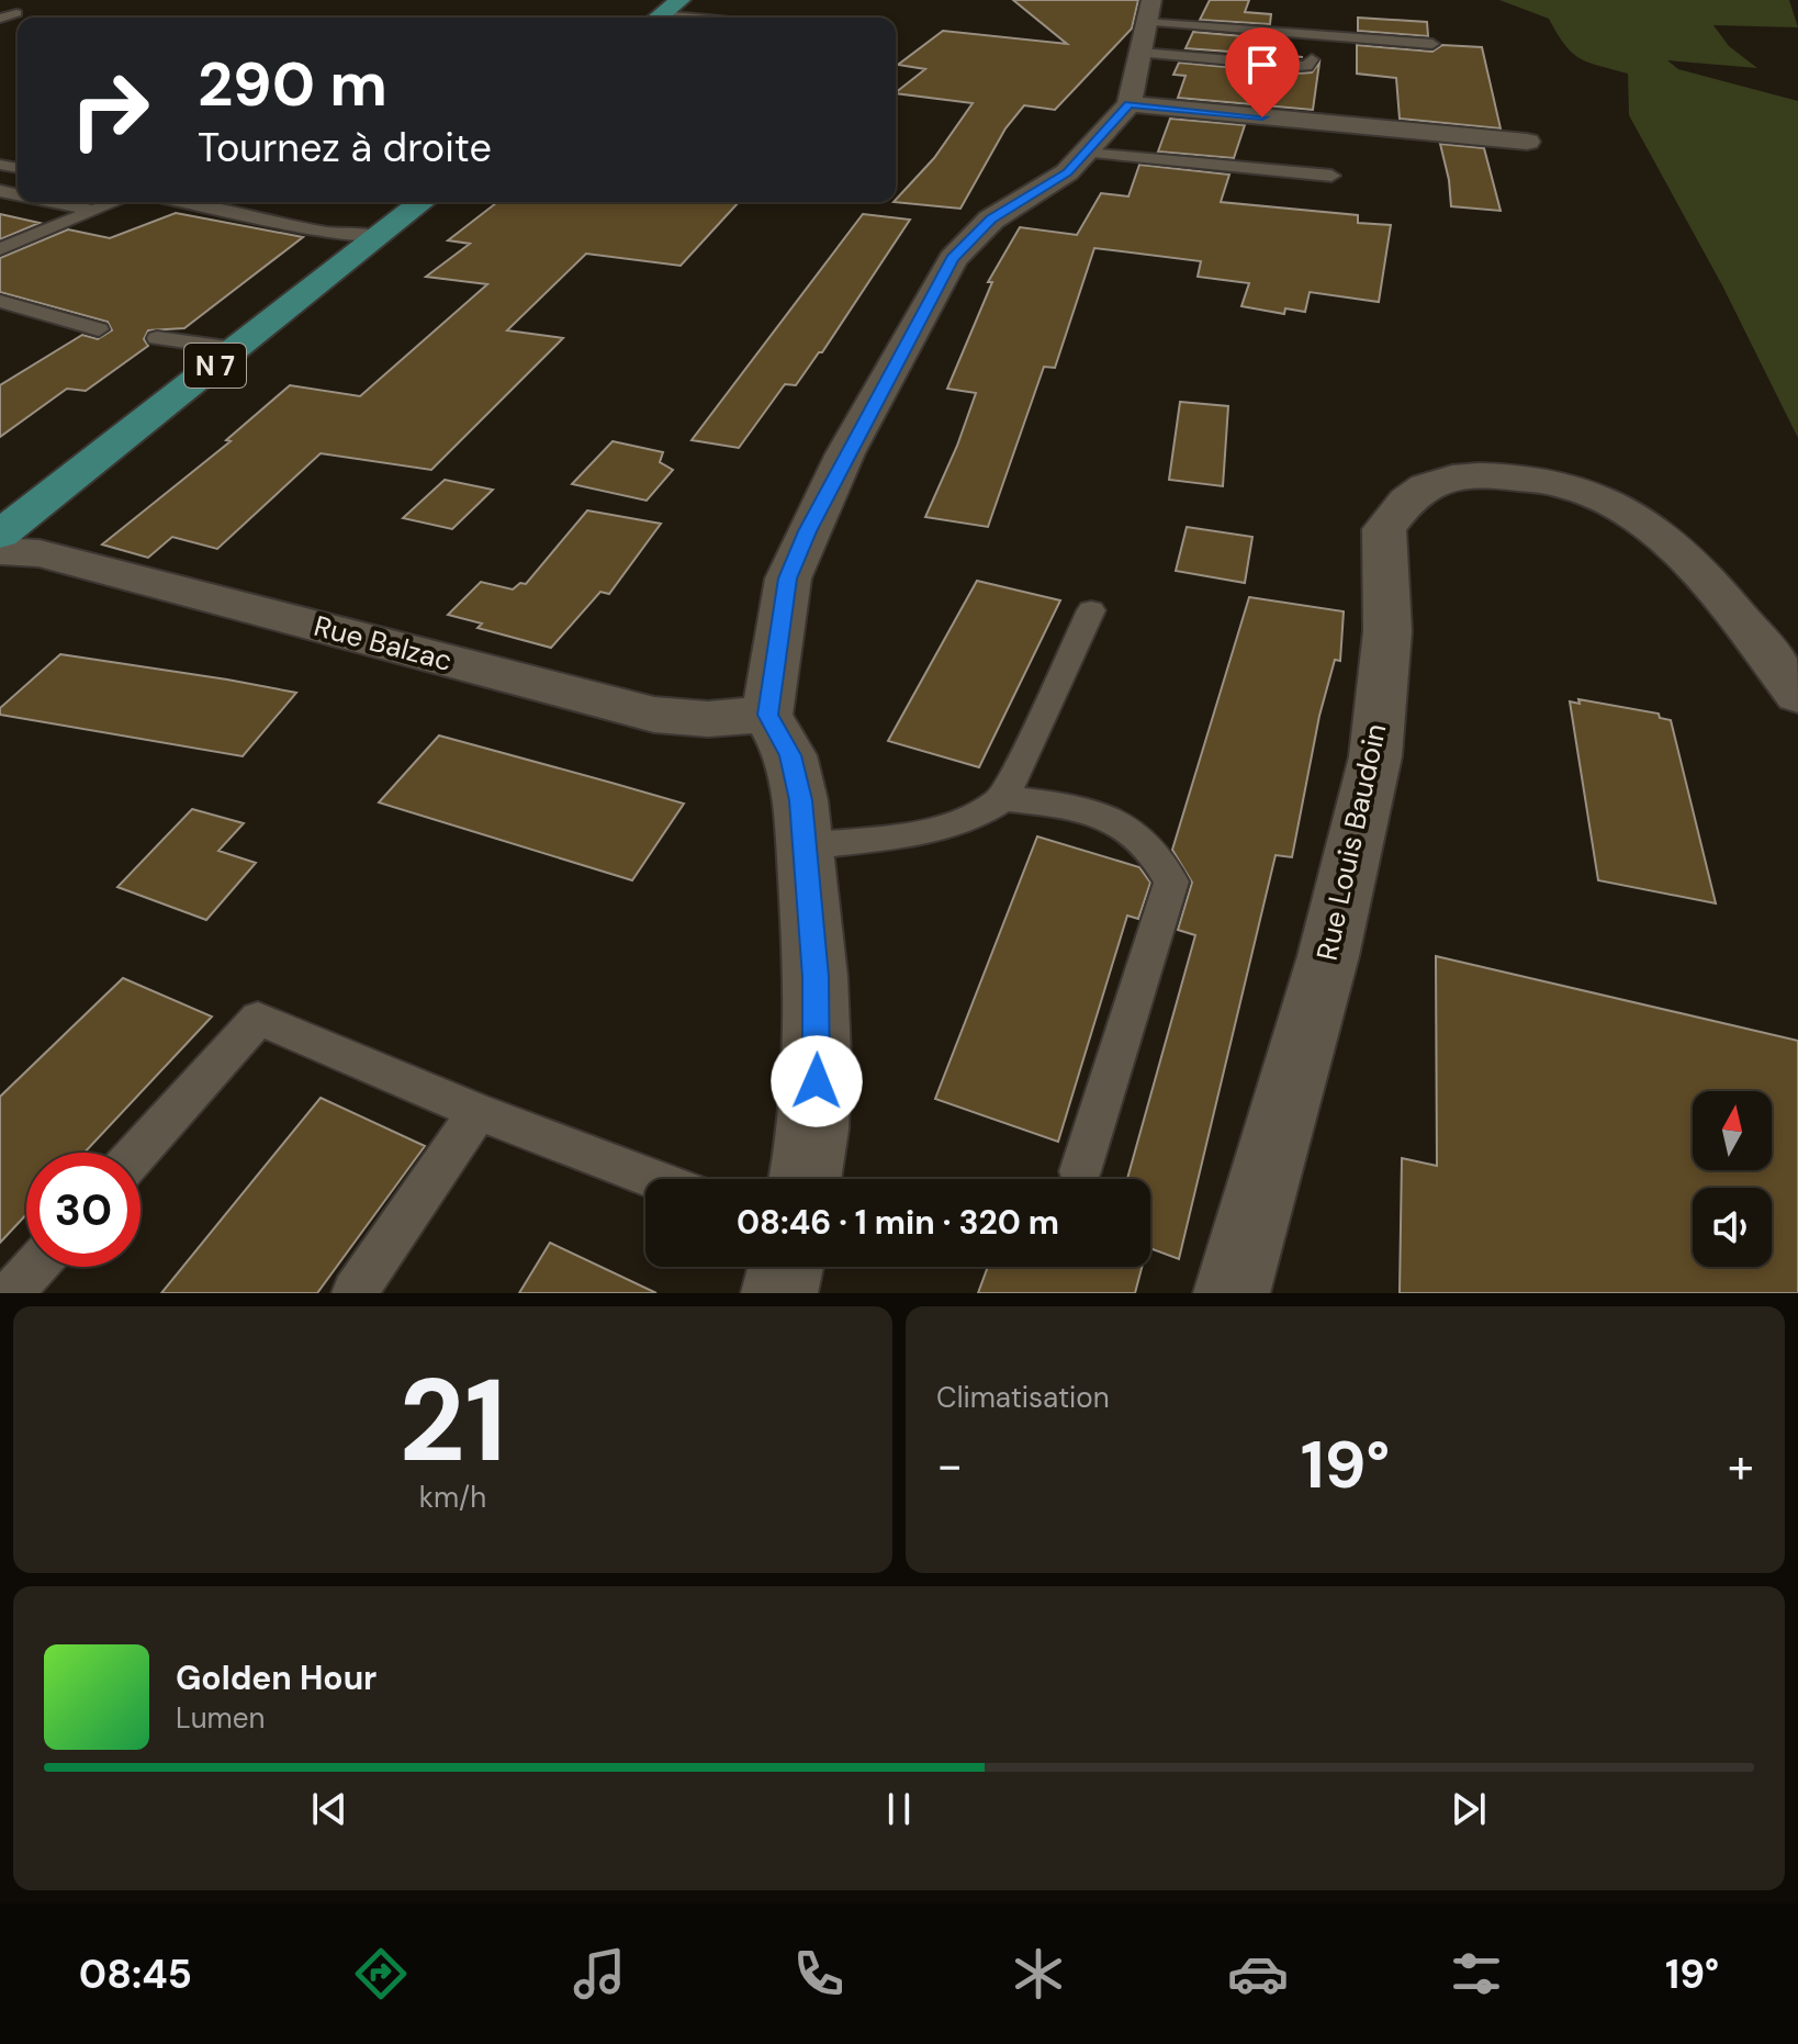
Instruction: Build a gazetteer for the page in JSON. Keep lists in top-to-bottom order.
{
  "streets": {
    "main road": ["N 7"],
    "street": ["Rue Balzac", "Rue Louis Baudoin"]
  },
  "north": "top",
  "page": {
    "turn": ["290 m", "Tournez à droite"],
    "limit": "30",
    "trip": "08:46 · 1 min · 320 m",
    "tile": [
      ["21", "km/h"],
      "Climatisation"
    ],
    "heat": ["−", "19°", "+"],
    "song": ["Golden Hour", "Lumen"],
    "tabs": ["08:45", "19°"]
  }
}
